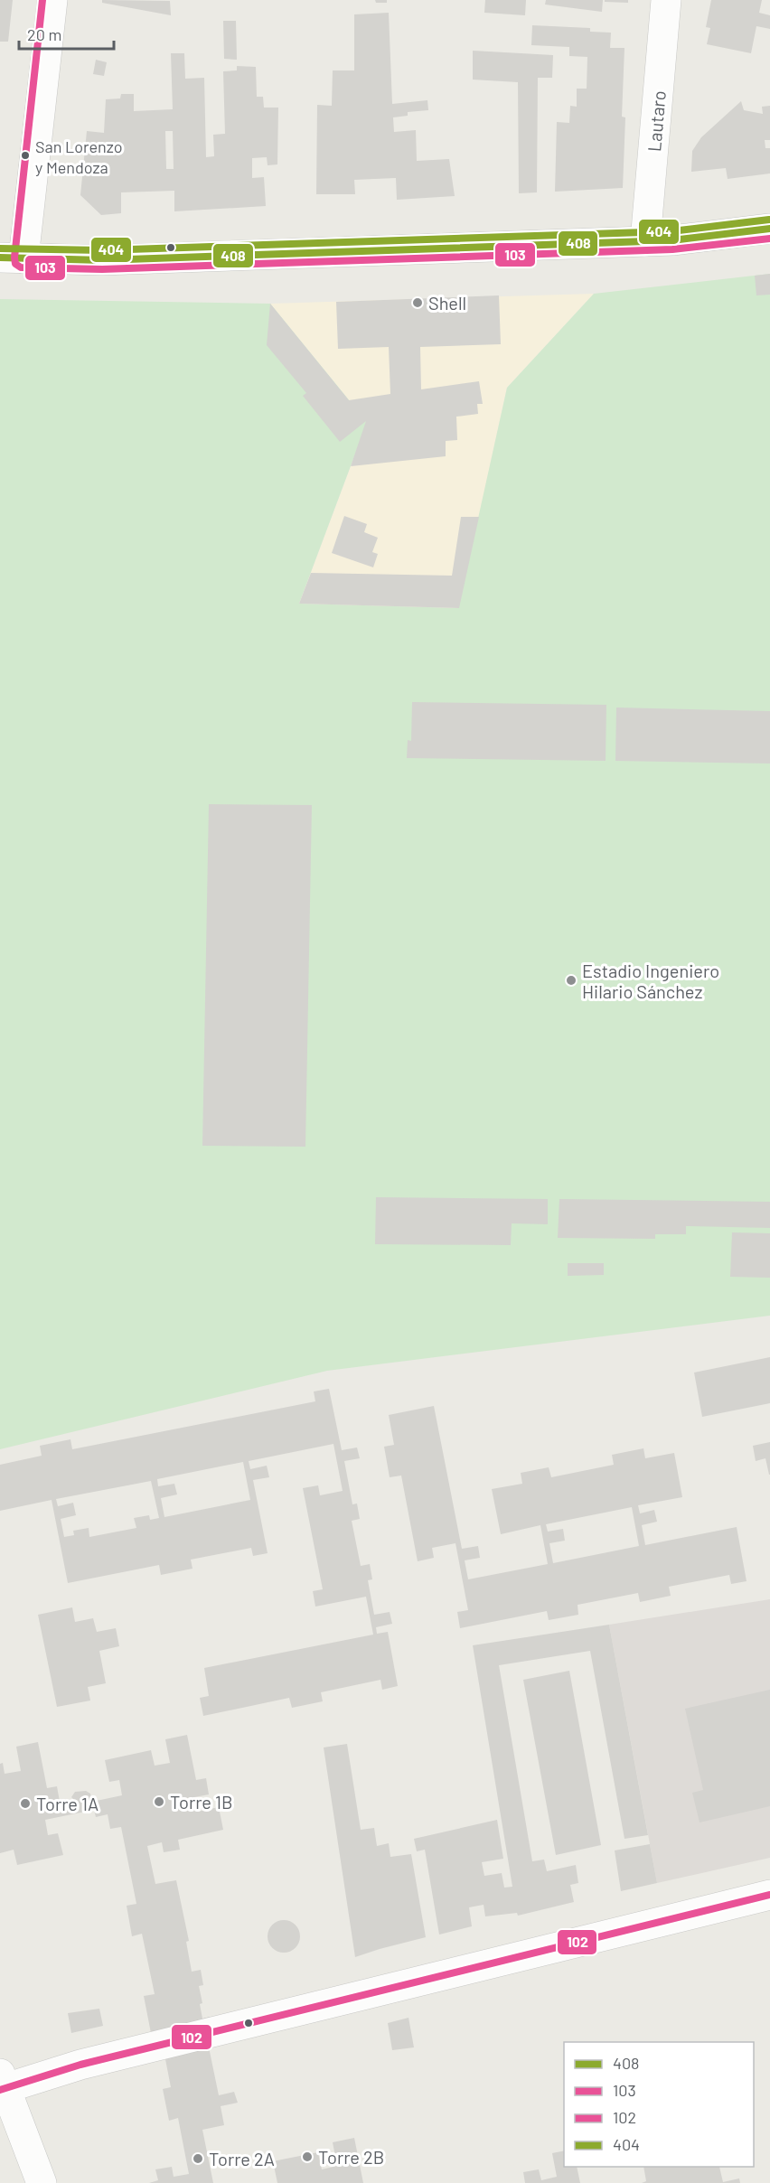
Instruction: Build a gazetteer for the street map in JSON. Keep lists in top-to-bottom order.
{
  "streets": {
    "street": ["Lautaro"]
  },
  "places": [
    "San Lorenzo y Mendoza",
    "Shell",
    "Estadio Ingeniero Hilario Sánchez",
    "Torre 1B",
    "Torre 1A",
    "Torre 2B",
    "Torre 2A"
  ],
  "lines": [
    "transit line 103",
    "transit line 404",
    "transit line 408",
    "transit line 102"
  ],
  "legend": [
    "408",
    "103",
    "102",
    "404"
  ],
  "scale_bar": "20 m"
}
